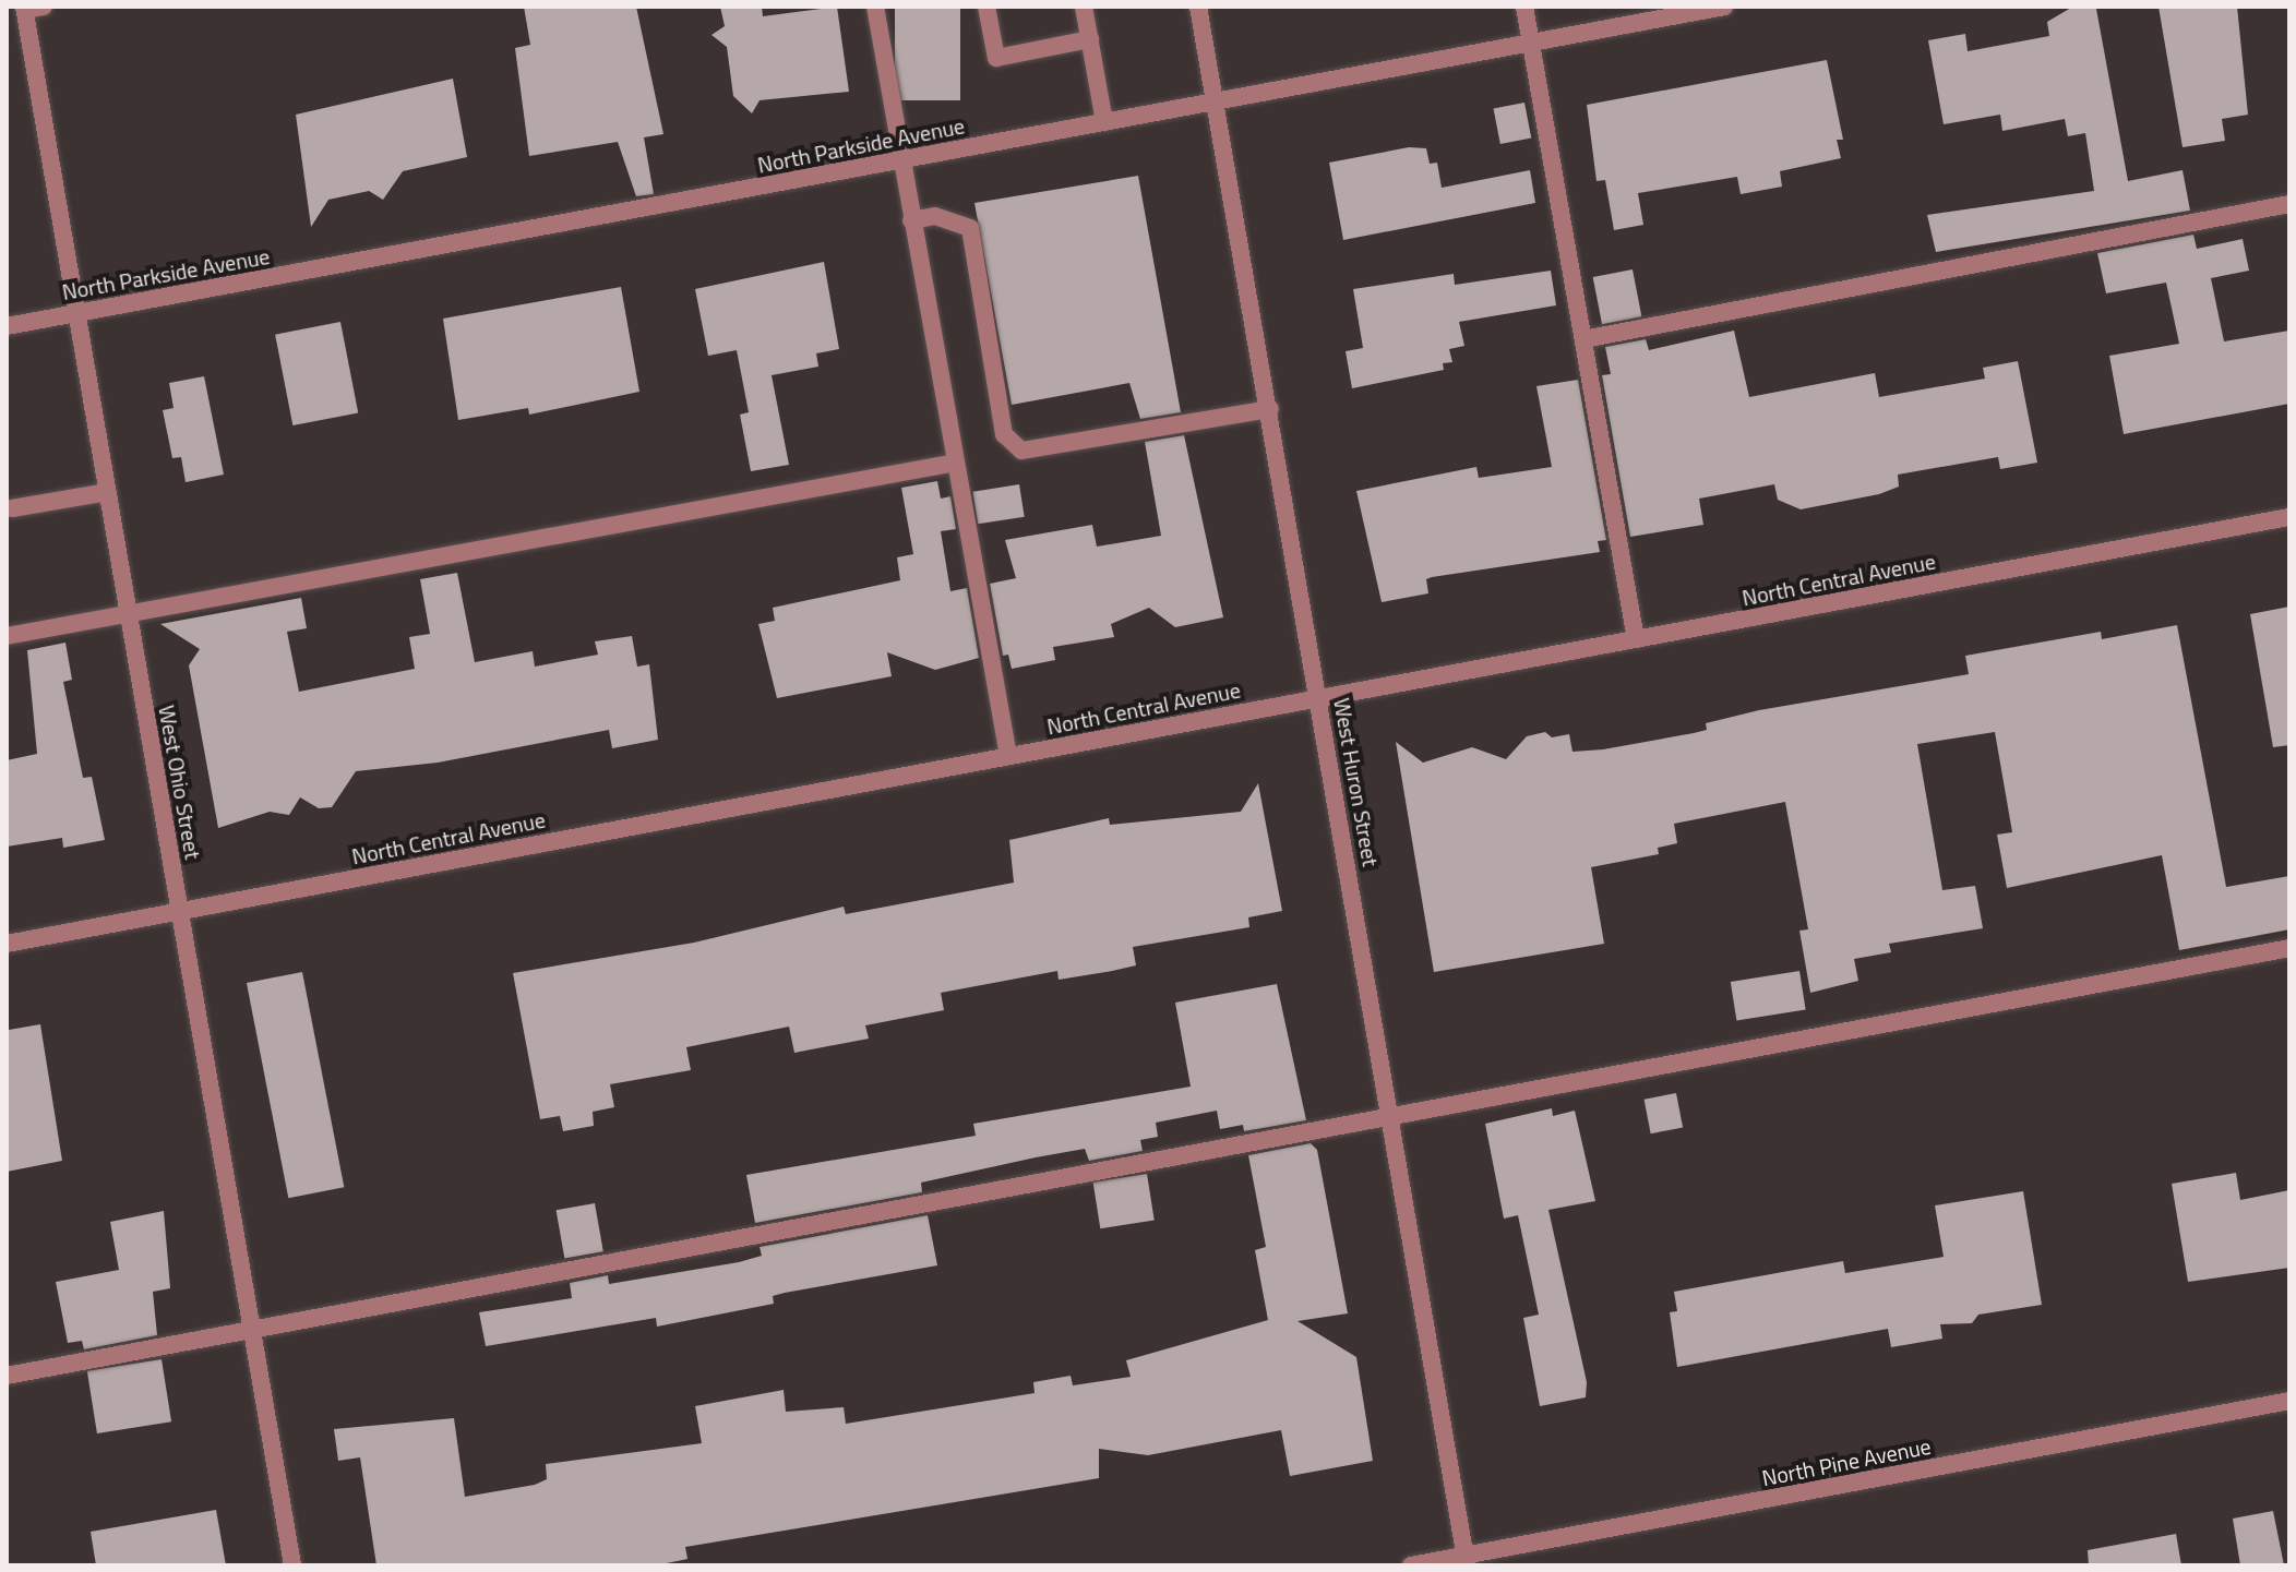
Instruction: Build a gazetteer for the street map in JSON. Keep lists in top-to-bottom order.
{
  "streets": {
    "street": [
      "North Parkside Avenue",
      "North Central Avenue",
      "West Ohio Street",
      "West Huron Street",
      "North Pine Avenue"
    ]
  },
  "crossings": [
    ["North Parkside Avenue", "West Ohio Street"],
    ["North Parkside Avenue", "West Huron Street"],
    ["North Central Avenue", "West Ohio Street"],
    ["North Central Avenue", "West Huron Street"],
    ["West Huron Street", "North Pine Avenue"]
  ]
}
